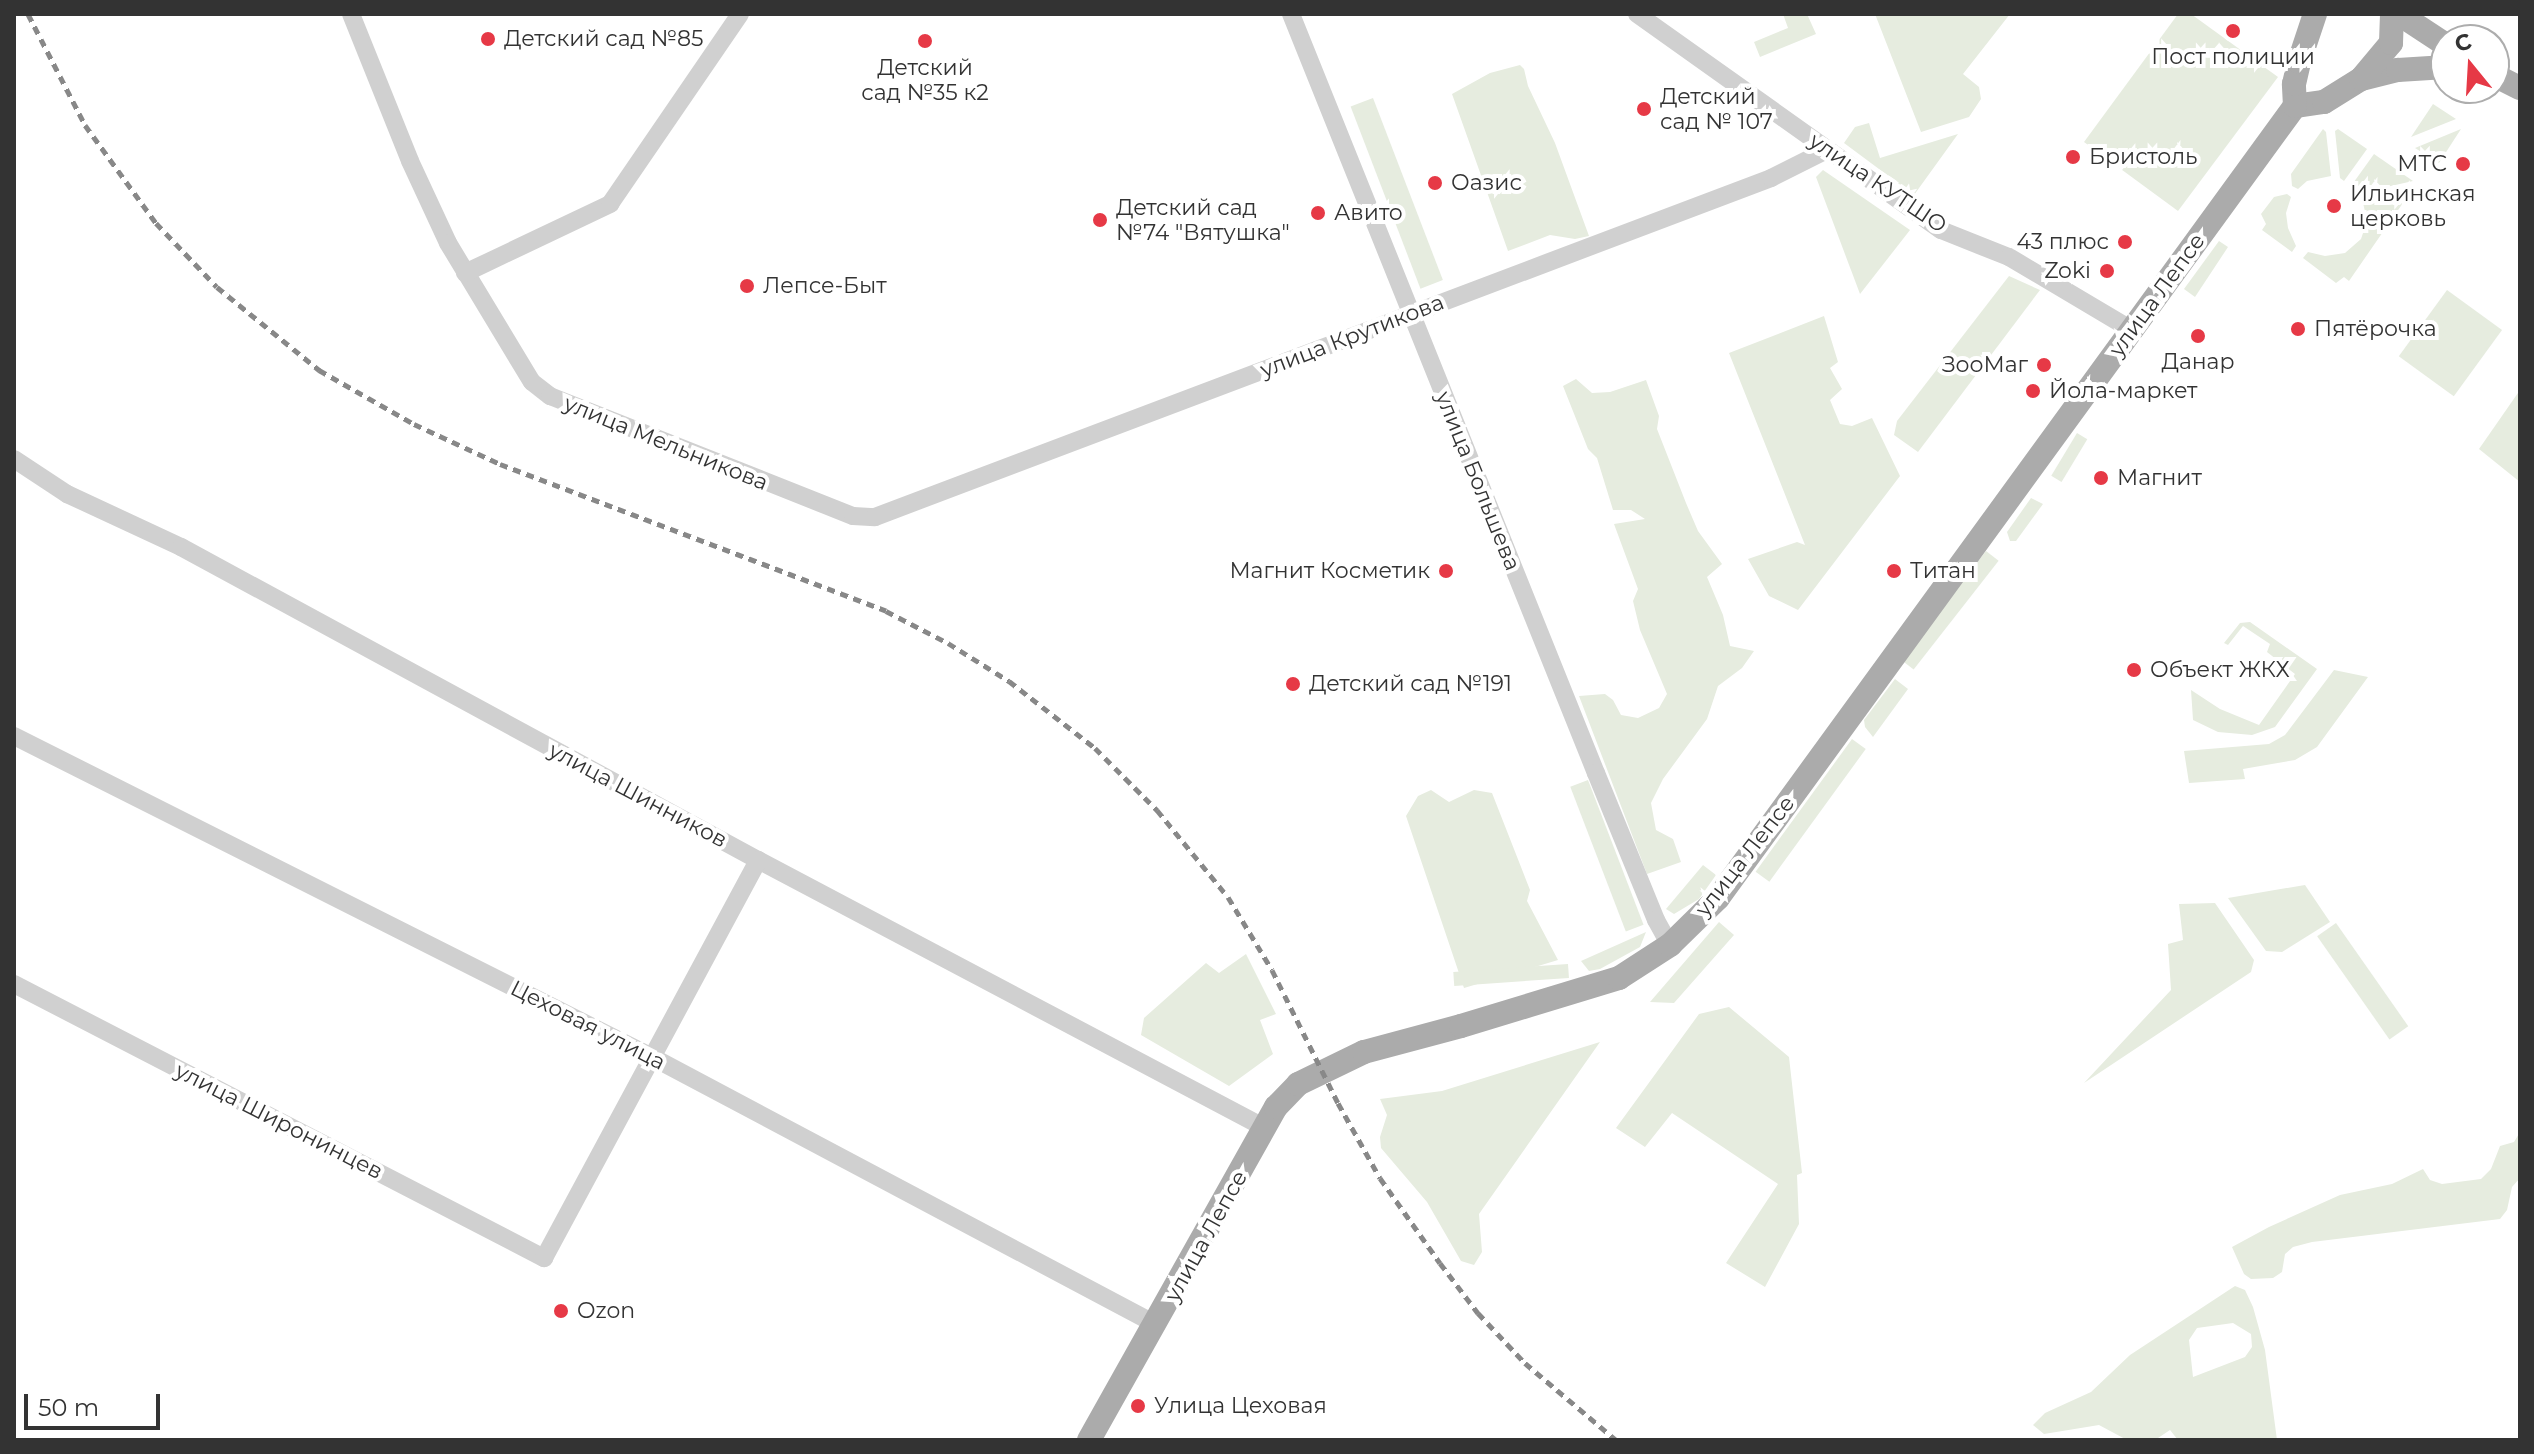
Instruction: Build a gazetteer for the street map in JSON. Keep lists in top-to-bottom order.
{
  "streets": {
    "main road": ["улица Лепсе"],
    "street": [
      "улица КУТШО",
      "улица Крутикова",
      "улица Мельникова",
      "улица Большева",
      "улица Шинников",
      "Цеховая улица",
      "улица Широнинцев"
    ]
  },
  "crossings": [
    ["улица КУТШО", "улица Лепсе"],
    ["улица КУТШО", "улица Крутикова"],
    ["улица Лепсе", "улица Большева"],
    ["улица Лепсе", "улица Шинников"],
    ["улица Лепсе", "Цеховая улица"],
    ["улица Крутикова", "улица Мельникова"],
    ["улица Крутикова", "улица Большева"],
    ["Цеховая улица", "улица Широнинцев"]
  ],
  "places": [
    "Пост полиции",
    "Детский сад №85",
    "Детский сад №35 к2",
    "Детский сад № 107",
    "Бристоль",
    "МТС",
    "Оазис",
    "Ильинская церковь",
    "Авито",
    "Детский сад №74 \"Вятушка\"",
    "43 плюс",
    "Zoki",
    "Лепсе-Быт",
    "Пятёрочка",
    "Данар",
    "ЗооМаг",
    "Йола-маркет",
    "Магнит",
    "Магнит Косметик",
    "Титан",
    "Объект ЖКХ",
    "Детский сад №191",
    "Ozon",
    "Улица Цеховая"
  ],
  "scale_bar": "50 m",
  "north": "top"
}
